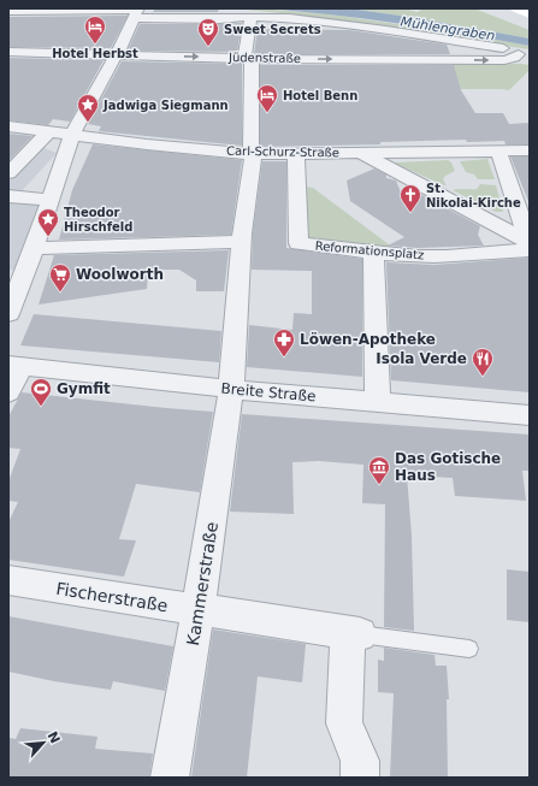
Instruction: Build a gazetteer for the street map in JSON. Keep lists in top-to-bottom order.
{
  "streets": {
    "street": [
      "Jüdenstraße",
      "Carl-Schurz-Straße",
      "Reformationsplatz",
      "Breite Straße",
      "Kammerstraße",
      "Fischerstraße"
    ]
  },
  "crossings": [
    ["Jüdenstraße", "Kammerstraße"],
    ["Carl-Schurz-Straße", "Reformationsplatz"],
    ["Carl-Schurz-Straße", "Kammerstraße"],
    ["Breite Straße", "Kammerstraße"],
    ["Kammerstraße", "Fischerstraße"]
  ],
  "water": ["Mühlengraben"],
  "places": {
    "hotel": ["Hotel Herbst", "Hotel Benn"],
    "theatre": ["Sweet Secrets"],
    "place": ["Jadwiga Siegmann", "Theodor Hirschfeld"],
    "church": ["St. Nikolai-Kirche"],
    "supermarket": ["Woolworth"],
    "pharmacy": ["Löwen-Apotheke"],
    "restaurant": ["Isola Verde"],
    "sports": ["Gymfit"],
    "museum": ["Das Gotische Haus"]
  },
  "north": "top right"
}
